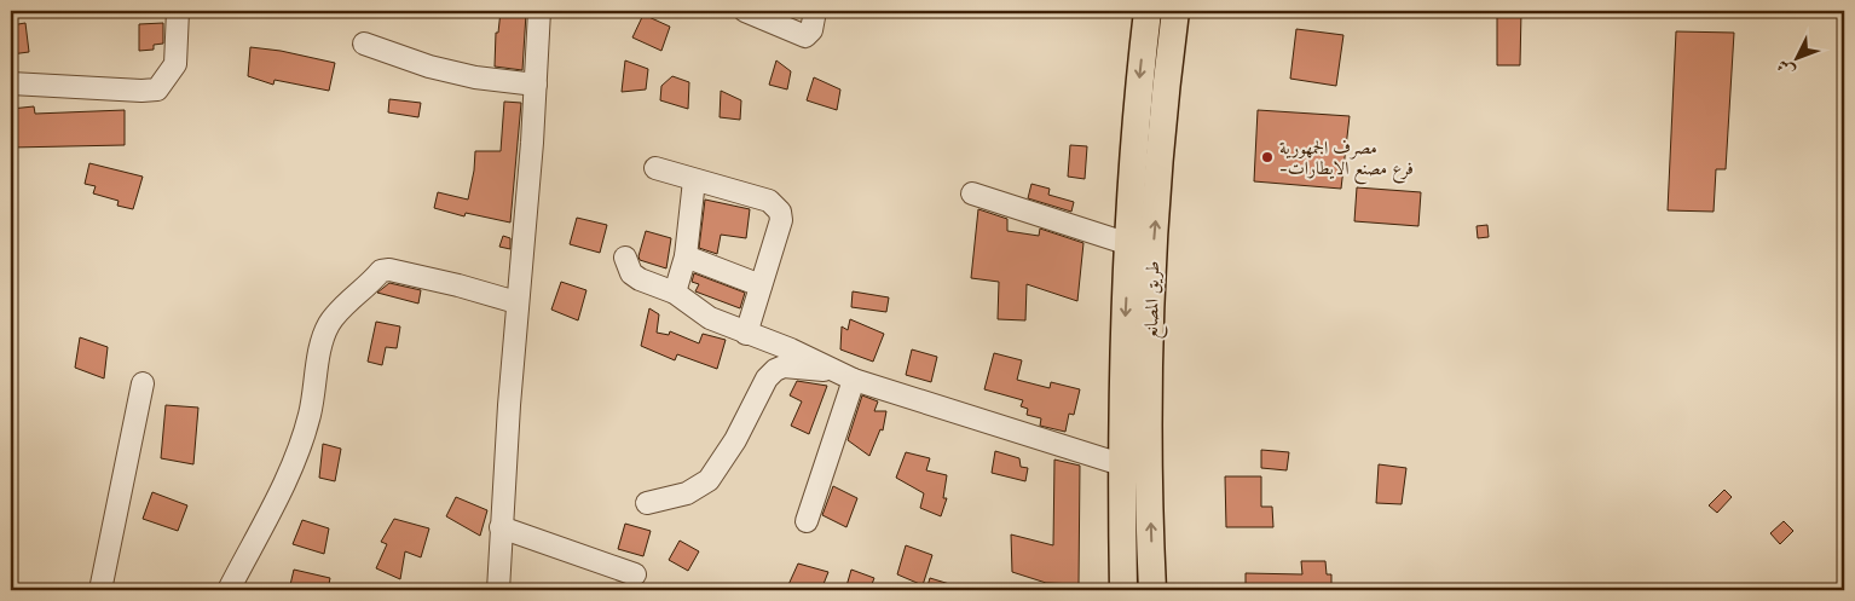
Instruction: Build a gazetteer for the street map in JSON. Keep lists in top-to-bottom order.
{
  "streets": {
    "main road": ["طريق المصانع"]
  },
  "places": ["مصرف الجمهورية -فرع مصنع الايطارات"],
  "north": "bottom left"
}
